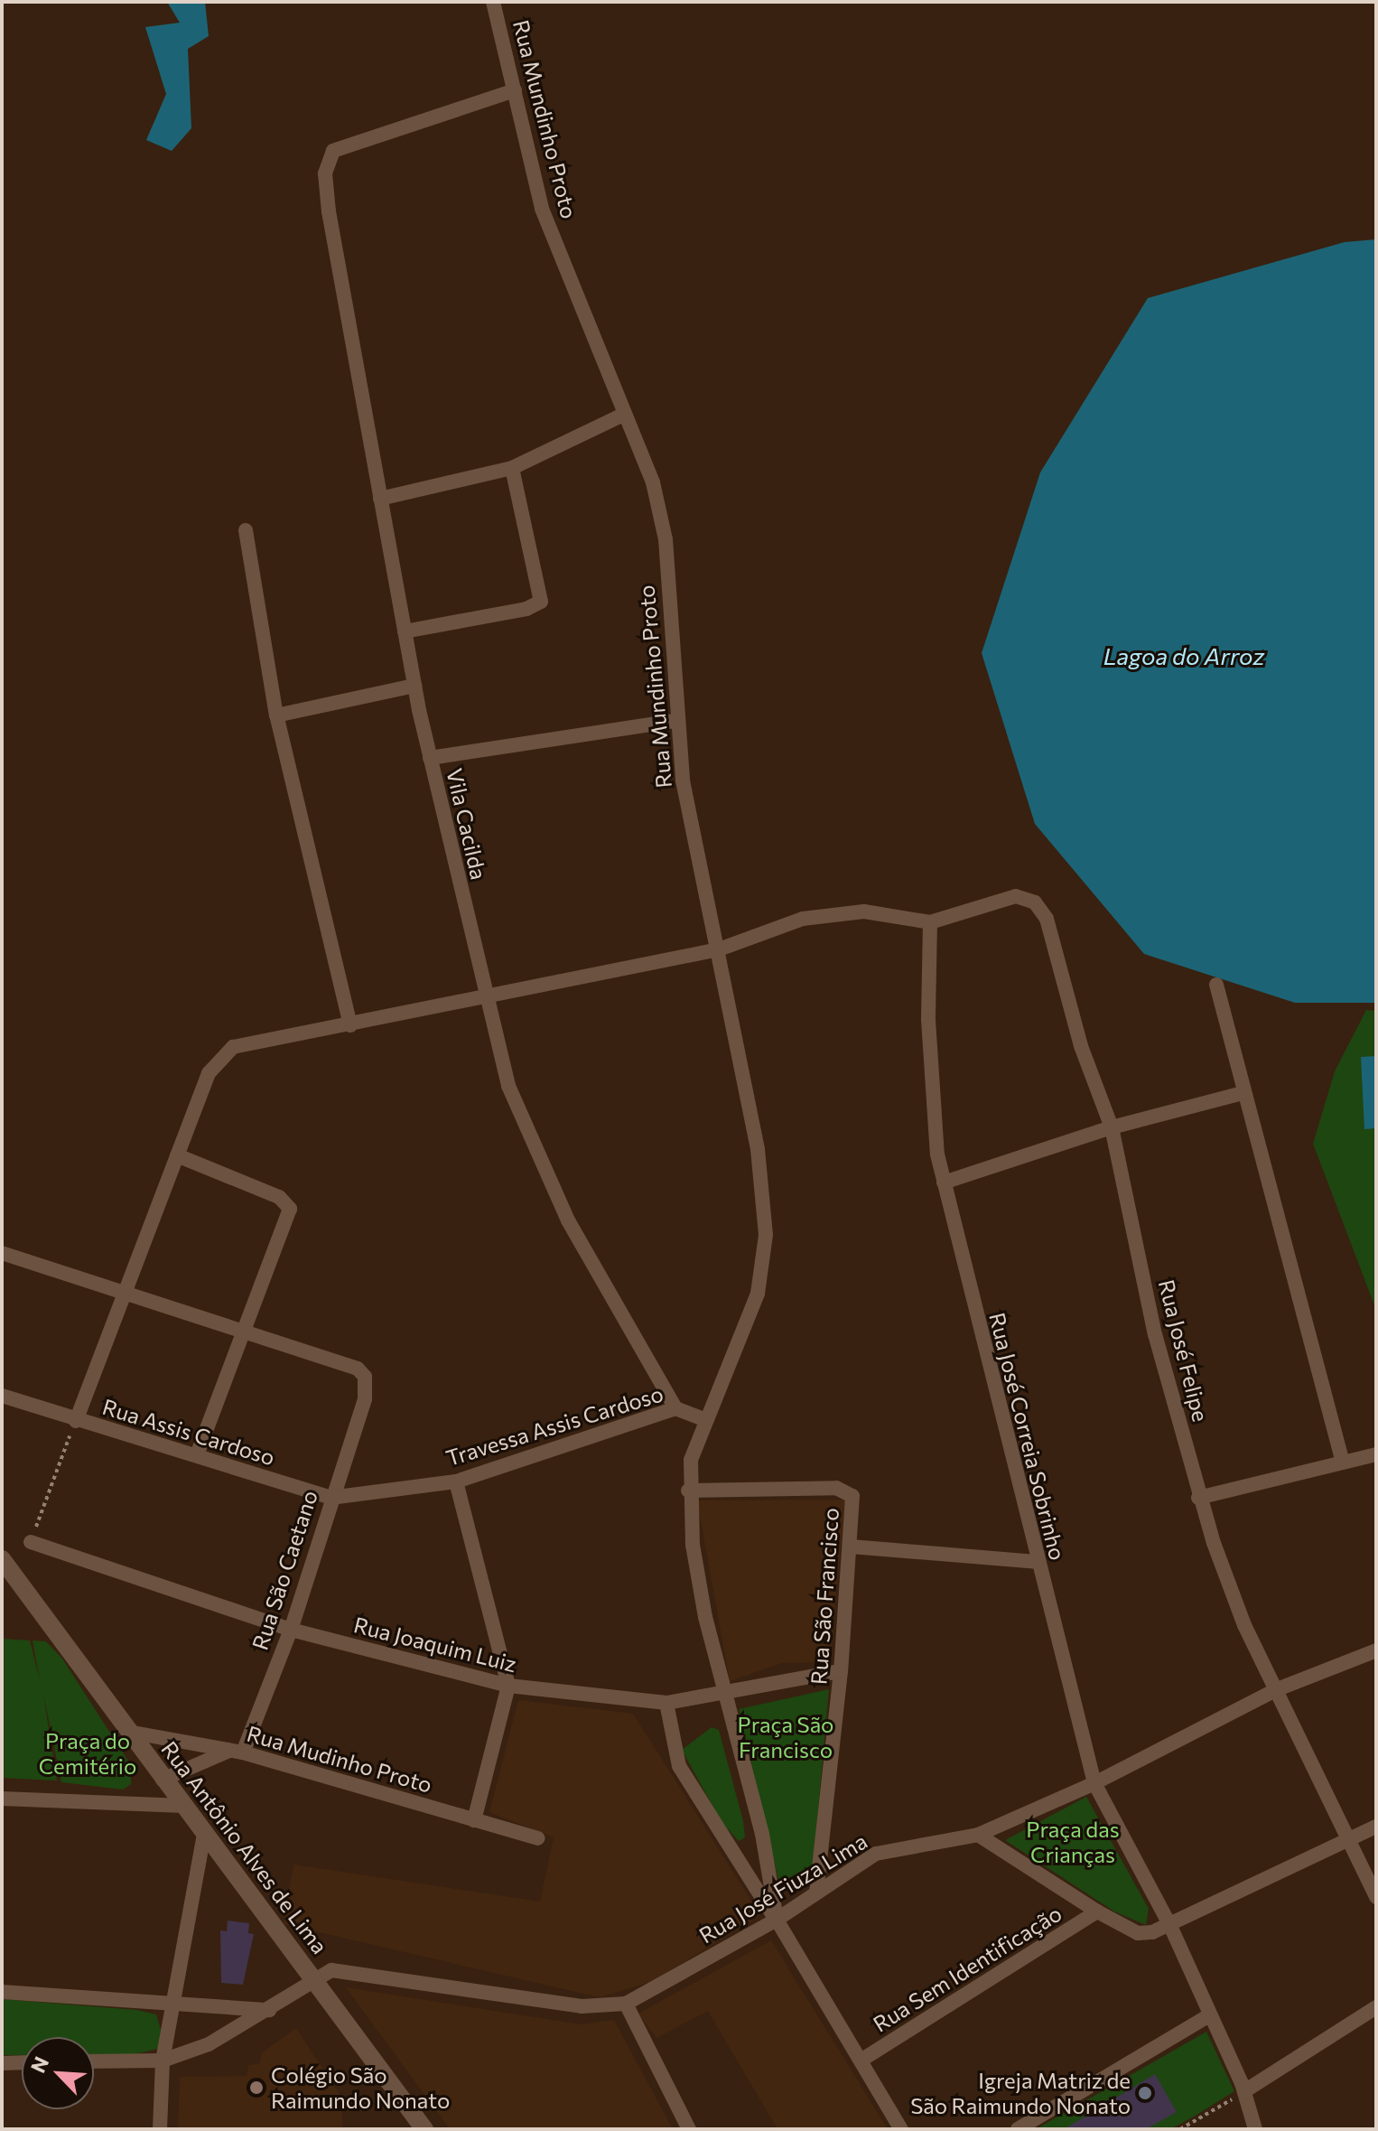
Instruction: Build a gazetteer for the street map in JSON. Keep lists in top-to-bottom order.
{
  "streets": {
    "main road": ["Rua Antônio Alves de Lima"],
    "street": [
      "Rua Mundinho Proto",
      "Vila Cacilda",
      "Rua José Felipe",
      "Travessa Assis Cardoso",
      "Rua Assis Cardoso",
      "Rua José Correia Sobrinho",
      "Rua São Caetano",
      "Rua São Francisco",
      "Rua Joaquim Luiz",
      "Rua Mudinho Proto",
      "Rua José Fiuza Lima",
      "Rua Sem Identificação"
    ]
  },
  "crossings": [
    ["Rua Mundinho Proto", "Vila Cacilda"],
    ["Rua Mundinho Proto", "Travessa Assis Cardoso"],
    ["Rua Mundinho Proto", "Rua São Francisco"],
    ["Rua Mundinho Proto", "Rua Joaquim Luiz"],
    ["Rua Mundinho Proto", "Rua José Fiuza Lima"],
    ["Vila Cacilda", "Travessa Assis Cardoso"],
    ["Rua José Felipe", "Rua José Correia Sobrinho"],
    ["Rua José Felipe", "Rua José Fiuza Lima"],
    ["Travessa Assis Cardoso", "Rua Assis Cardoso"],
    ["Travessa Assis Cardoso", "Rua São Caetano"],
    ["Rua Assis Cardoso", "Rua São Caetano"],
    ["Rua José Correia Sobrinho", "Rua José Fiuza Lima"],
    ["Rua São Caetano", "Rua Joaquim Luiz"],
    ["Rua São Caetano", "Rua Mudinho Proto"],
    ["Rua São Francisco", "Rua Joaquim Luiz"],
    ["Rua São Francisco", "Rua José Fiuza Lima"],
    ["Rua Mudinho Proto", "Rua Antônio Alves de Lima"],
    ["Rua Antônio Alves de Lima", "Rua José Fiuza Lima"]
  ],
  "water": ["Lagoa do Arroz"],
  "parks": ["Praça São Francisco", "Praça do Cemitério", "Praça das Crianças"],
  "places": ["Colégio São Raimundo Nonato", "Igreja Matriz de São Raimundo Nonato"],
  "north": "top left"
}
